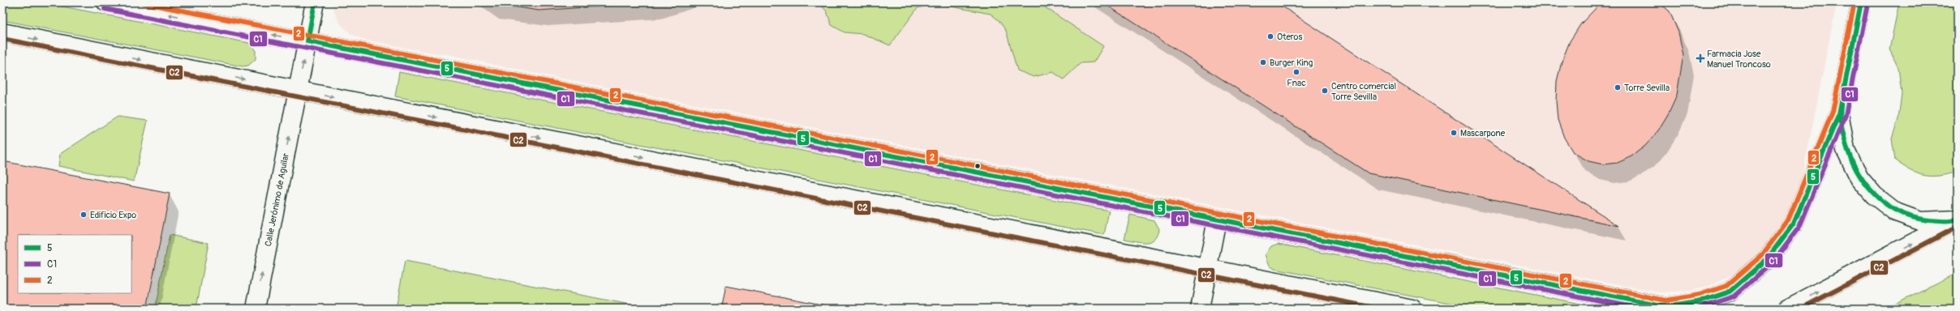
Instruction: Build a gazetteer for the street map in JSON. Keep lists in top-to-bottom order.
{
  "streets": {
    "street": ["Calle Jerónimo de Aguilar"]
  },
  "one_way": ["Calle Jerónimo de Aguilar"],
  "places": {
    "other": [
      "Oteros",
      "Burger King",
      "Fnac",
      "Torre Sevilla",
      "Centro comercial Torre Sevilla",
      "Mascarpone",
      "Edificio Expo"
    ],
    "health": ["Farmacia Jose Manuel Troncoso"]
  },
  "lines": [
    "transit line 5",
    "transit line 2",
    "transit line C1",
    "transit line C2"
  ],
  "legend": ["5", "C1", "2"]
}
